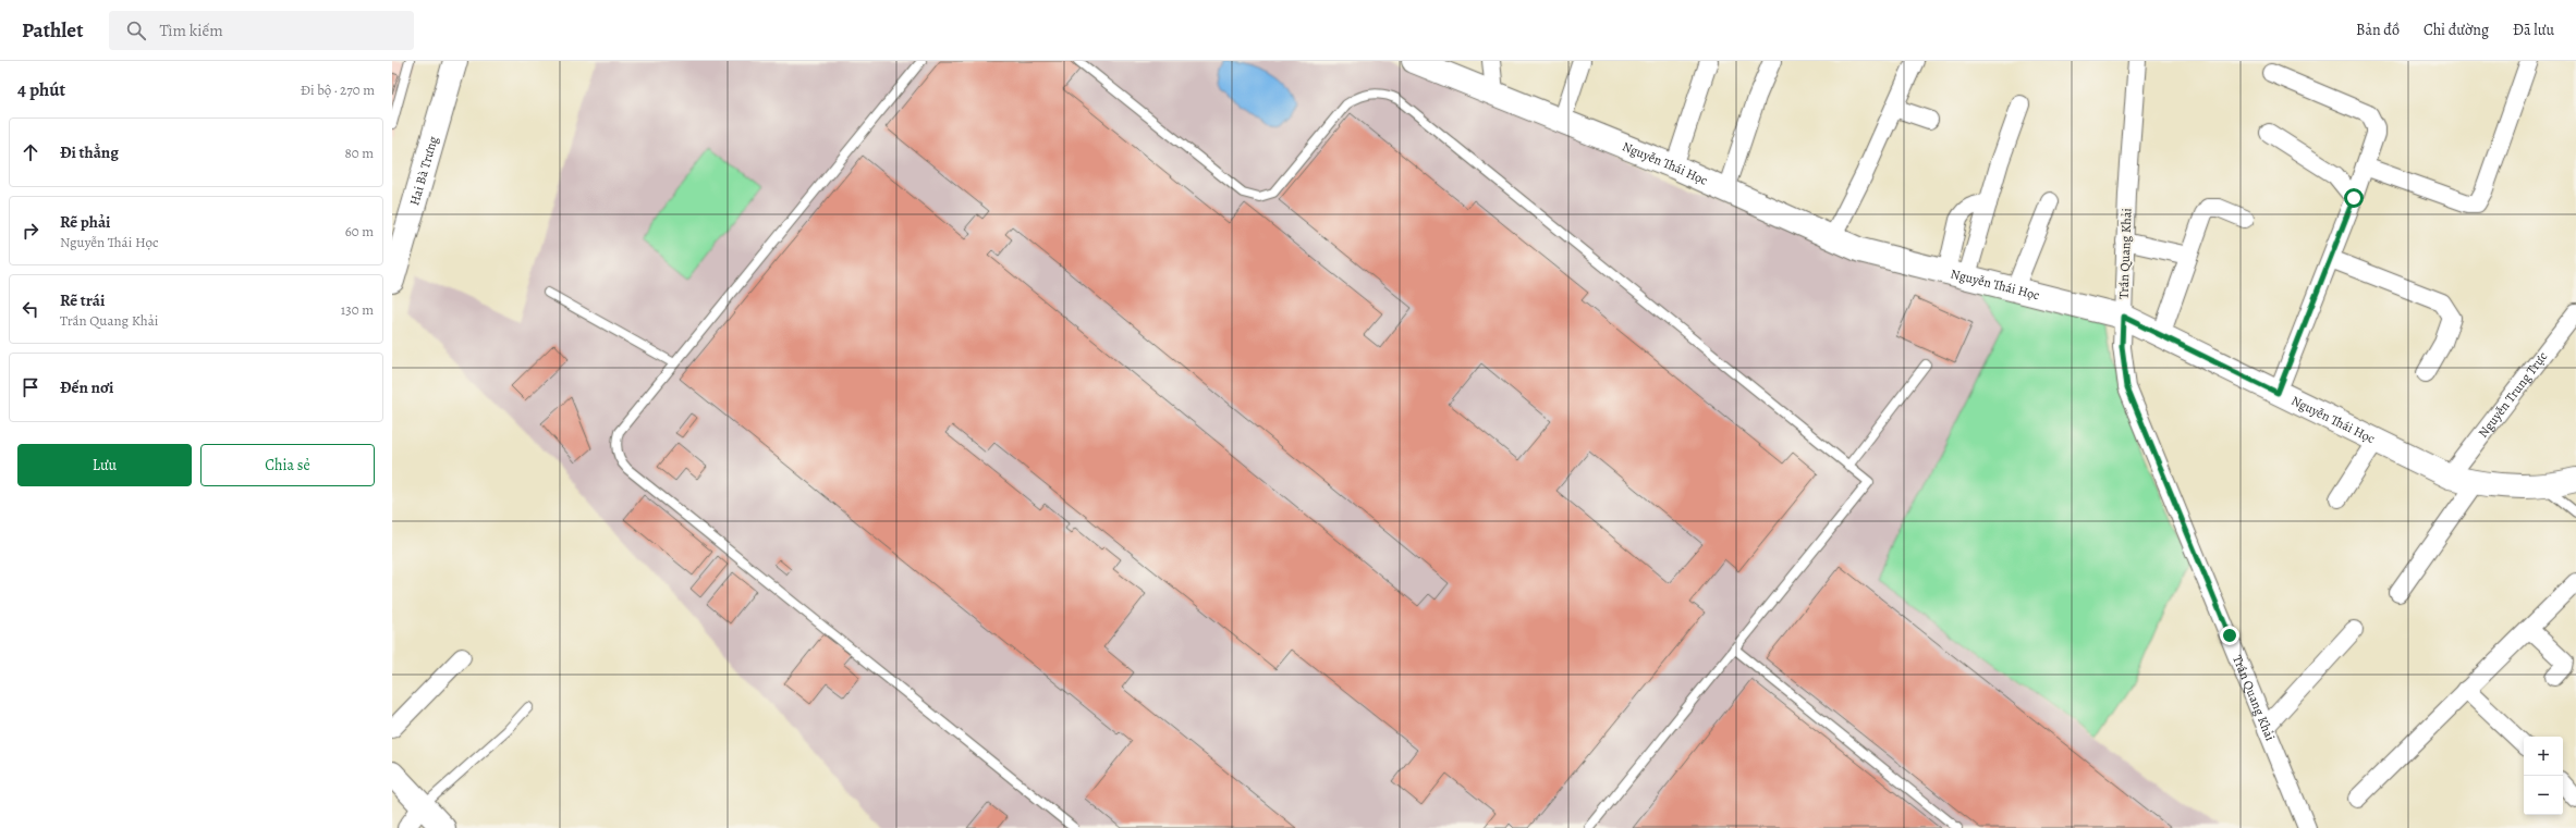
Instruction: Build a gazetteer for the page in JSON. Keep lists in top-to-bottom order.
{
  "streets": {
    "street": [
      "Nguyễn Thái Học",
      "Hai Bà Trưng",
      "Trần Quang Khải",
      "Nguyễn Trung Trực"
    ]
  },
  "crossings": [
    ["Nguyễn Thái Học", "Trần Quang Khải"],
    ["Nguyễn Thái Học", "Nguyễn Trung Trực"]
  ],
  "page": {
    "header": "Pathlet",
    "search": "Tìm kiếm",
    "nav": ["Bản đồ", "Chỉ đường", "Đã lưu"],
    "heading": ["4 phút", "Đi bộ · 270 m"],
    "list": [
      ["Đi thẳng", "80 m"],
      ["Rẽ phải", "Nguyễn Thái Học", "60 m"],
      ["Rẽ trái", "Trần Quang Khải", "130 m"],
      "Đến nơi"
    ],
    "buttons": ["Lưu", "Chia sẻ"],
    "map_buttons": ["+", "−"]
  }
}
